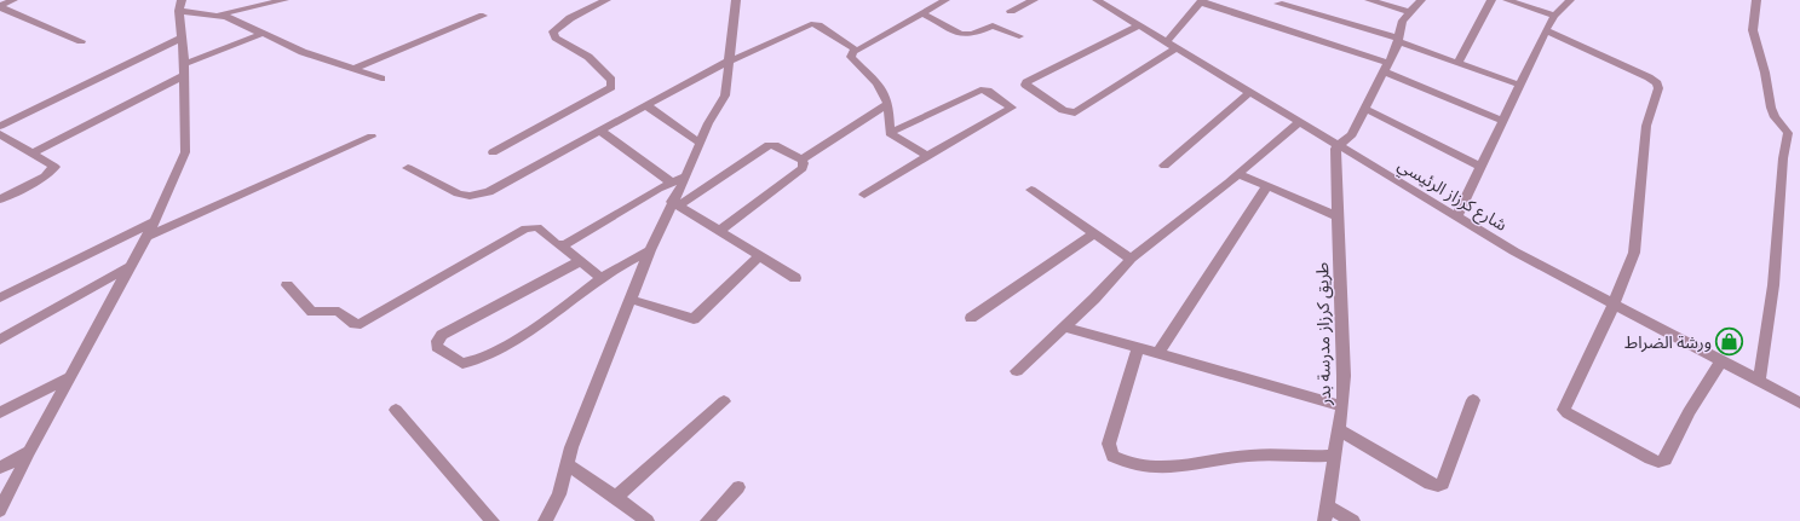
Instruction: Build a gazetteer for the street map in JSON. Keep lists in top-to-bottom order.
{
  "streets": {
    "street": ["شارع كرزاز الرئيسي", "طريق كرزاز مدرسة بدر"]
  },
  "crossings": [
    ["شارع كرزاز الرئيسي", "طريق كرزاز مدرسة بدر"]
  ],
  "places": {
    "shop": ["ورشة الضراط"]
  }
}
